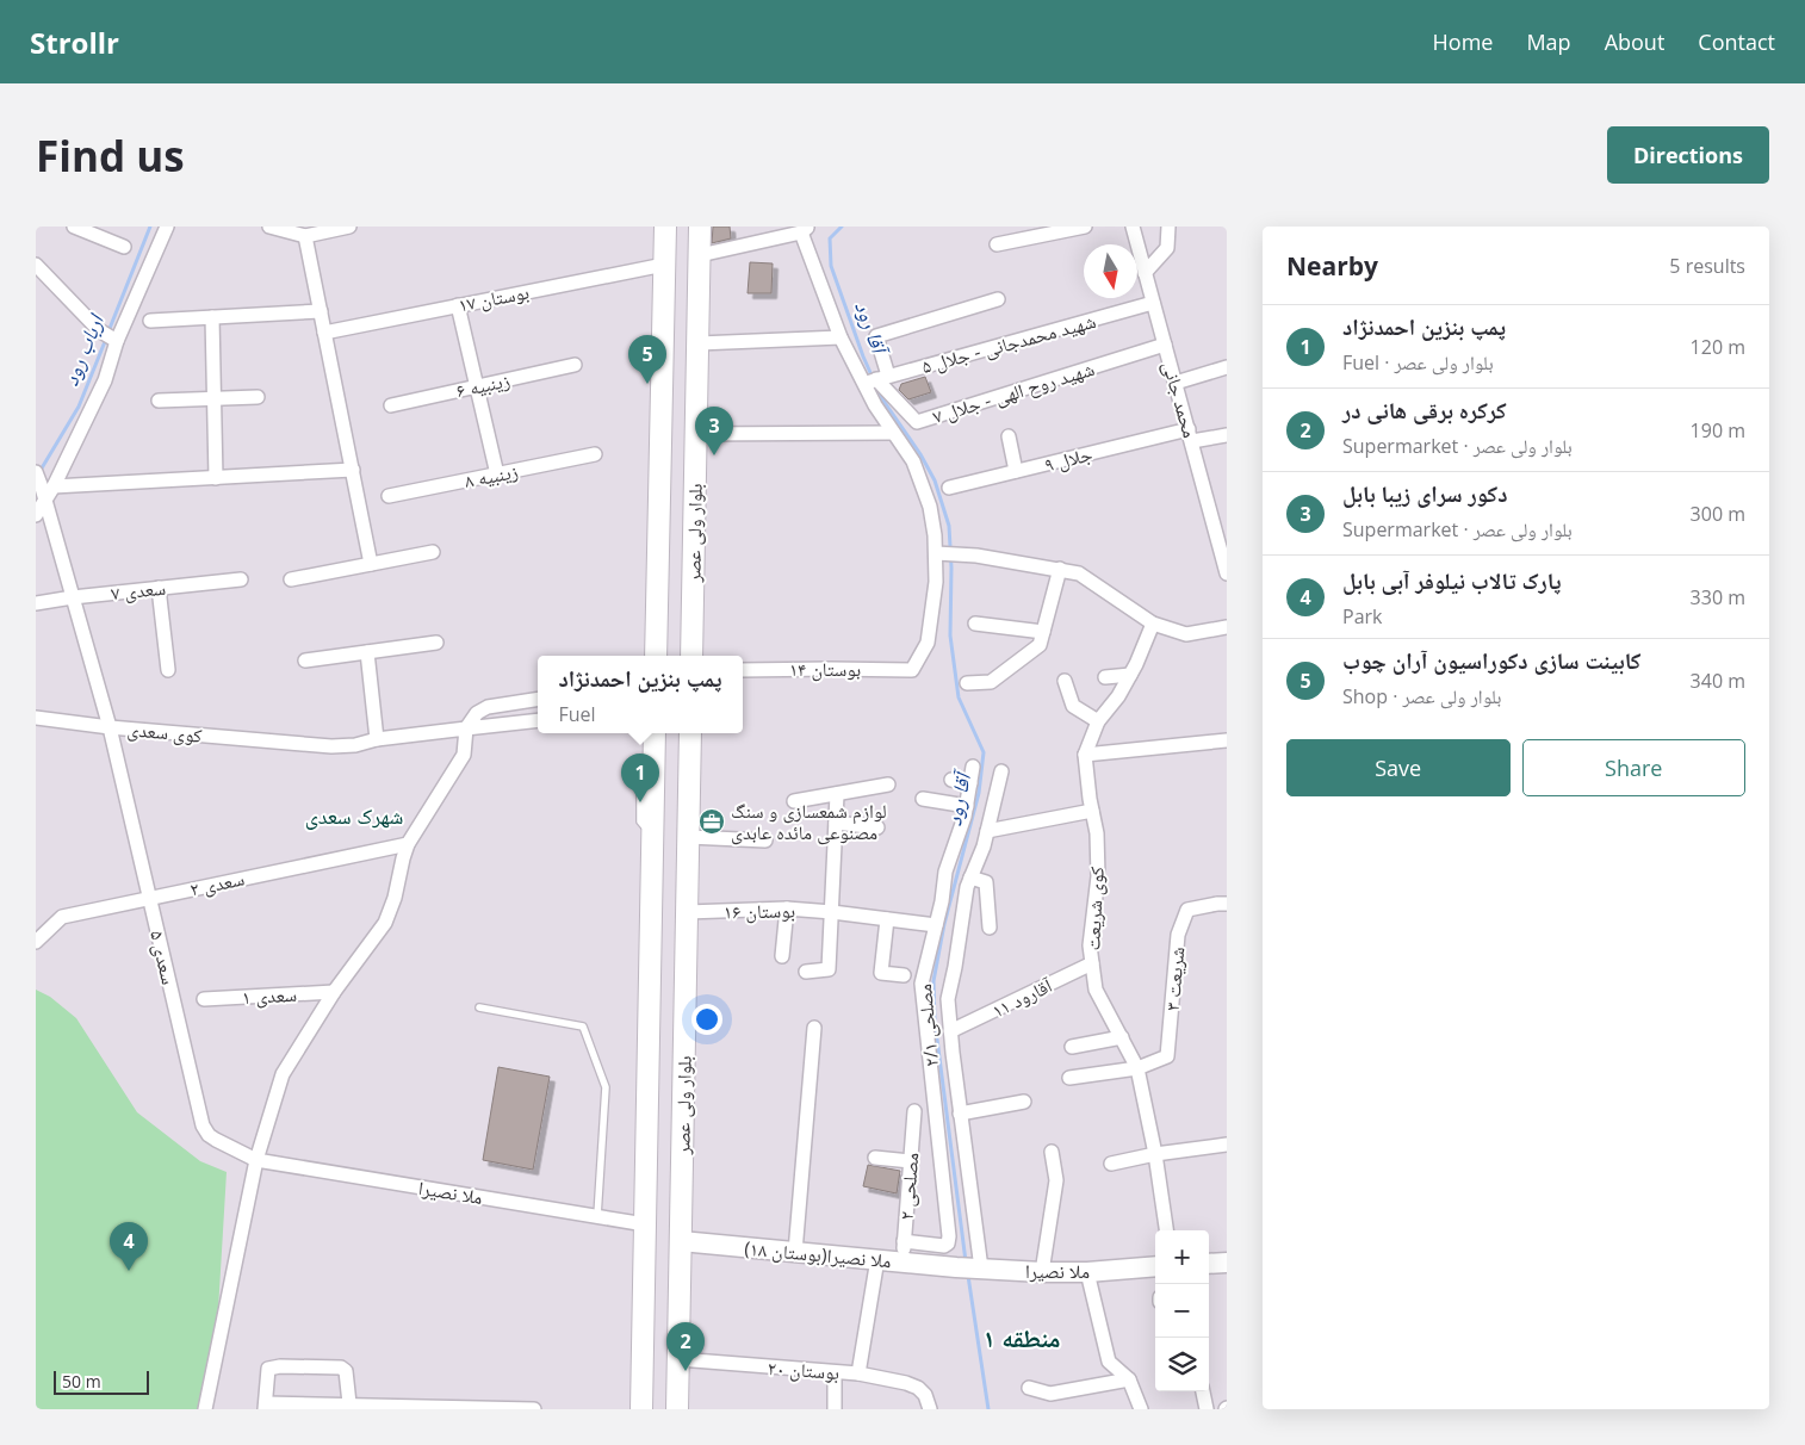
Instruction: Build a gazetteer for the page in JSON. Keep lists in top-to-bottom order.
{
  "streets": {
    "main road": ["بلوار ولی عصر"],
    "street": [
      "بوستان ۱۷",
      "شهید محمدجانی - جلال ۵",
      "زینبیه ۶",
      "شهید روح الهی - جلال ۷",
      "محمد جانی",
      "جلال ۹",
      "زینبیه ۸",
      "سعدی ۷",
      "بوستان ۱۴",
      "کوی سعدی",
      "سعدی ۲",
      "کوی شریعت",
      "بوستان ۱۶",
      "سعدی ۵",
      "شریعت ۳",
      "سعدی ۱",
      "آقارود ۱۱",
      "مصلحی ۲/۱",
      "مصلحی ۲",
      "ملا نصیرا",
      "ملا نصیرا(بوستان ۱۸)",
      "بوستان ۲۰"
    ]
  },
  "crossings": [
    ["بوستان ۱۷", "بلوار ولی عصر"],
    ["شهید محمدجانی - جلال ۵", "شهید روح الهی - جلال ۷"],
    ["شهید محمدجانی - جلال ۵", "محمد جانی"],
    ["شهید روح الهی - جلال ۷", "محمد جانی"],
    ["محمد جانی", "جلال ۹"],
    ["بلوار ولی عصر", "بوستان ۱۶"],
    ["بلوار ولی عصر", "ملا نصیرا"],
    ["بلوار ولی عصر", "ملا نصیرا(بوستان ۱۸)"],
    ["بلوار ولی عصر", "بوستان ۲۰"],
    ["سعدی ۷", "کوی سعدی"],
    ["کوی سعدی", "سعدی ۵"],
    ["سعدی ۲", "سعدی ۵"],
    ["کوی شریعت", "شریعت ۳"],
    ["کوی شریعت", "آقارود ۱۱"],
    ["بوستان ۱۶", "مصلحی ۲/۱"],
    ["سعدی ۵", "ملا نصیرا"],
    ["مصلحی ۲/۱", "مصلحی ۲"],
    ["مصلحی ۲", "ملا نصیرا(بوستان ۱۸)"],
    ["ملا نصیرا", "ملا نصیرا(بوستان ۱۸)"]
  ],
  "districts": ["شهرک سعدی", "منطقه ۱"],
  "water": ["آقا رود", "ارباب رود"],
  "places": {
    "office": ["لوازم شمعسازی و سنگ مصنوعی مائده عابدی"]
  },
  "scale_bar": "50 m",
  "north": "bottom",
  "page": {
    "header": "Strollr",
    "nav": [
      "Home",
      "Map",
      "About",
      "Contact"
    ],
    "buttons": [
      "Directions",
      ["Save", "Share"]
    ],
    "title": "Find us",
    "heading": ["Nearby", "5 results"],
    "list": [
      {
        "mark": "1",
        "name": "پمپ بنزین احمدنژاد",
        "note": "Fuel · بلوار ولی عصر",
        "value": "120 m"
      },
      {
        "mark": "2",
        "name": "کرکره برقی هانی در",
        "note": "Supermarket · بلوار ولی عصر",
        "value": "190 m"
      },
      {
        "mark": "3",
        "name": "دکور سرای زیبا بابل",
        "note": "Supermarket · بلوار ولی عصر",
        "value": "300 m"
      },
      {
        "mark": "4",
        "name": "پارک تالاب نیلوفر آبی بابل",
        "note": "Park",
        "value": "330 m"
      },
      {
        "mark": "5",
        "name": "کابینت سازی دکوراسیون آران چوب",
        "note": "Shop · بلوار ولی عصر",
        "value": "340 m"
      }
    ],
    "pins": [
      "5",
      "3",
      "1",
      "4",
      "2"
    ],
    "popup": ["پمپ بنزین احمدنژاد", "Fuel"],
    "map_buttons": ["+", "−"],
    "scale": "50 m"
  }
}
